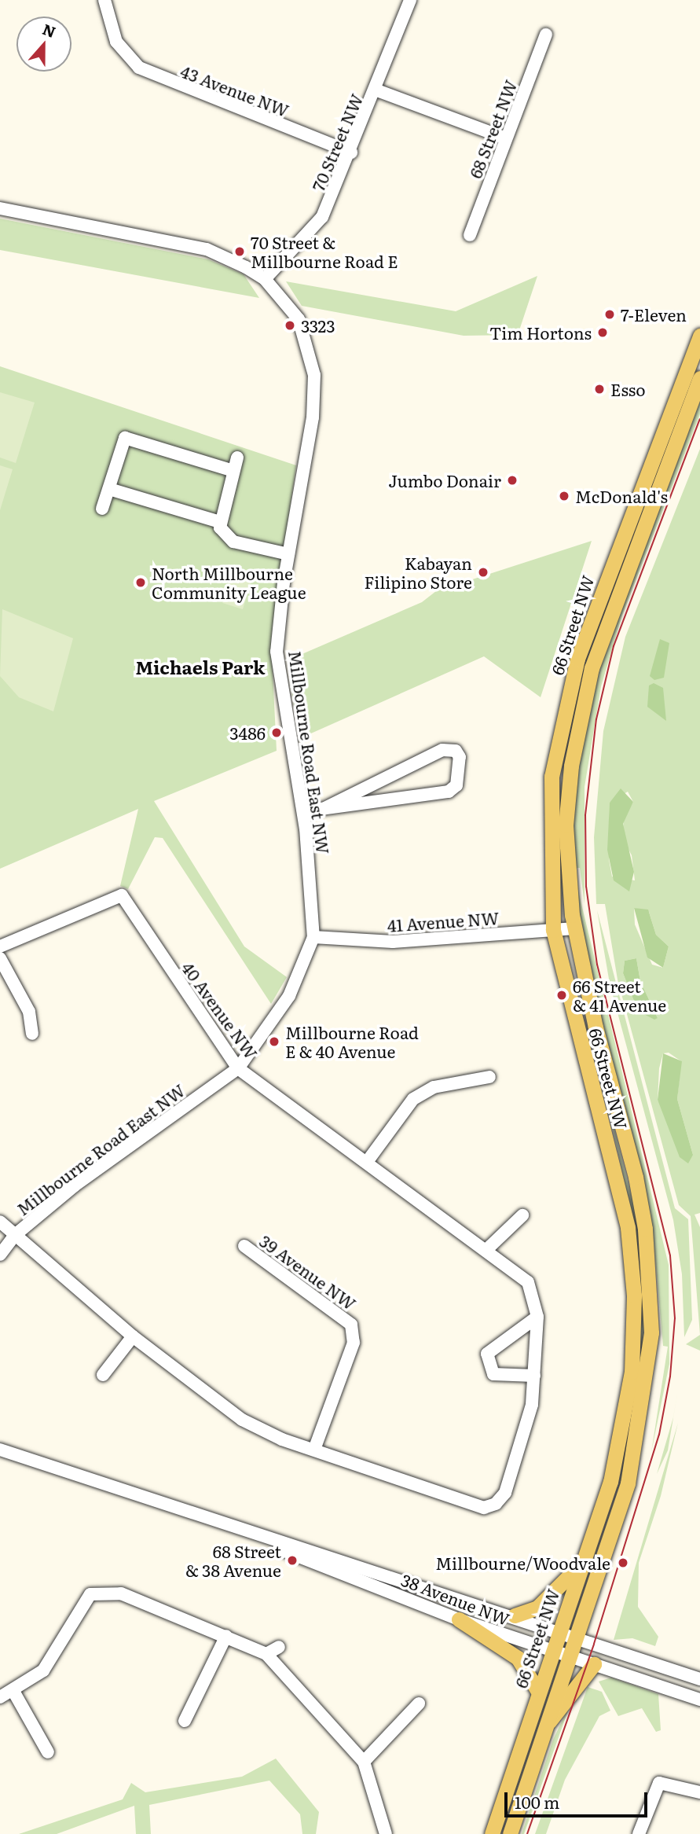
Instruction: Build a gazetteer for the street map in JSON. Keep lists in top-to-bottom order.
{
  "streets": {
    "main road": ["66 Street NW"],
    "street": [
      "43 Avenue NW",
      "68 Street NW",
      "70 Street NW",
      "Millbourne Road East NW",
      "41 Avenue NW",
      "40 Avenue NW",
      "39 Avenue NW",
      "38 Avenue NW"
    ]
  },
  "crossings": [
    ["43 Avenue NW", "70 Street NW"],
    ["70 Street NW", "Millbourne Road East NW"],
    ["66 Street NW", "41 Avenue NW"],
    ["66 Street NW", "38 Avenue NW"],
    ["Millbourne Road East NW", "41 Avenue NW"],
    ["Millbourne Road East NW", "40 Avenue NW"],
    ["40 Avenue NW", "39 Avenue NW"]
  ],
  "districts": ["Michaels Park"],
  "places": [
    "70 Street & Millbourne Road E",
    "7-Eleven",
    "3323",
    "Tim Hortons",
    "Esso",
    "Jumbo Donair",
    "McDonald's",
    "Kabayan Filipino Store",
    "North Millbourne Community League",
    "3486",
    "66 Street & 41 Avenue",
    "Millbourne Road E & 40 Avenue",
    "68 Street & 38 Avenue",
    "Millbourne/Woodvale"
  ],
  "scale_bar": "100 m",
  "north": "top"
}
